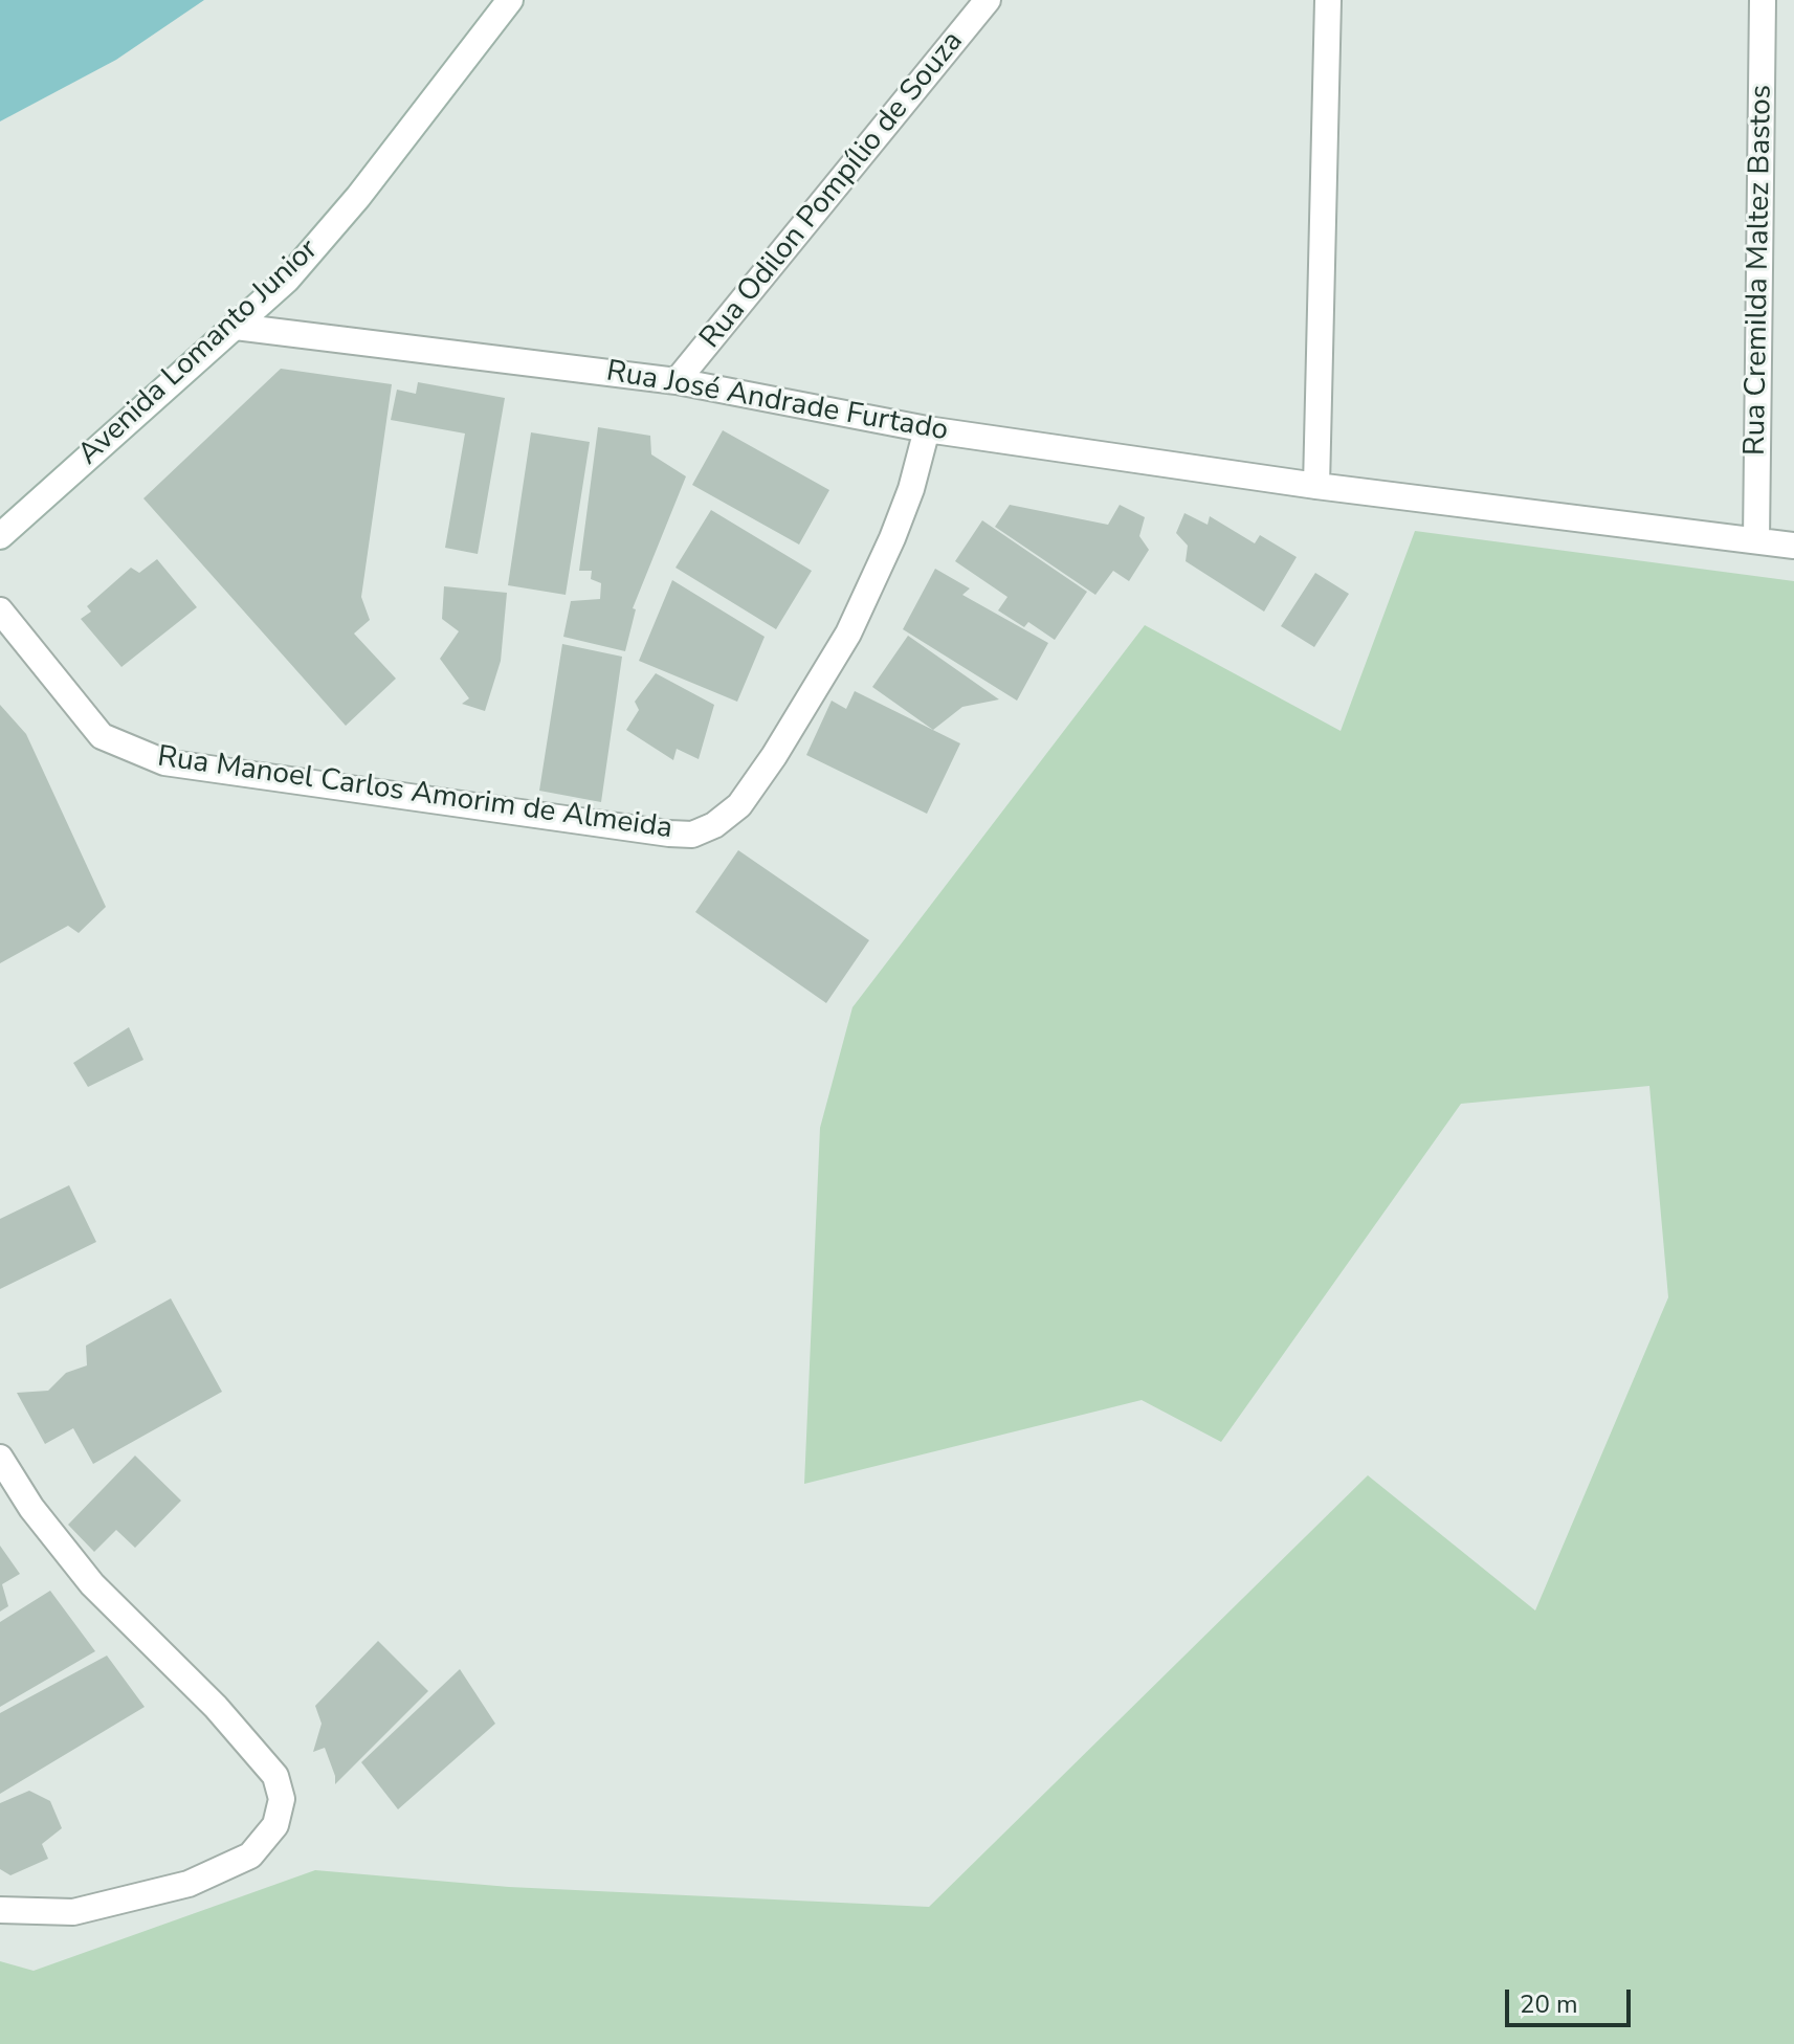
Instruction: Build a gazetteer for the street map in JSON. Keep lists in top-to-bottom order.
{
  "streets": {
    "street": [
      "Rua Odilon Pompílio de Souza",
      "Rua Cremilda Maltez Bastos",
      "Avenida Lomanto Junior",
      "Rua José Andrade Furtado",
      "Rua Manoel Carlos Amorim de Almeida"
    ]
  },
  "crossings": [
    ["Rua Odilon Pompílio de Souza", "Rua José Andrade Furtado"],
    ["Rua Cremilda Maltez Bastos", "Rua José Andrade Furtado"],
    ["Avenida Lomanto Junior", "Rua José Andrade Furtado"],
    ["Rua José Andrade Furtado", "Rua Manoel Carlos Amorim de Almeida"]
  ],
  "scale_bar": "20 m"
}
